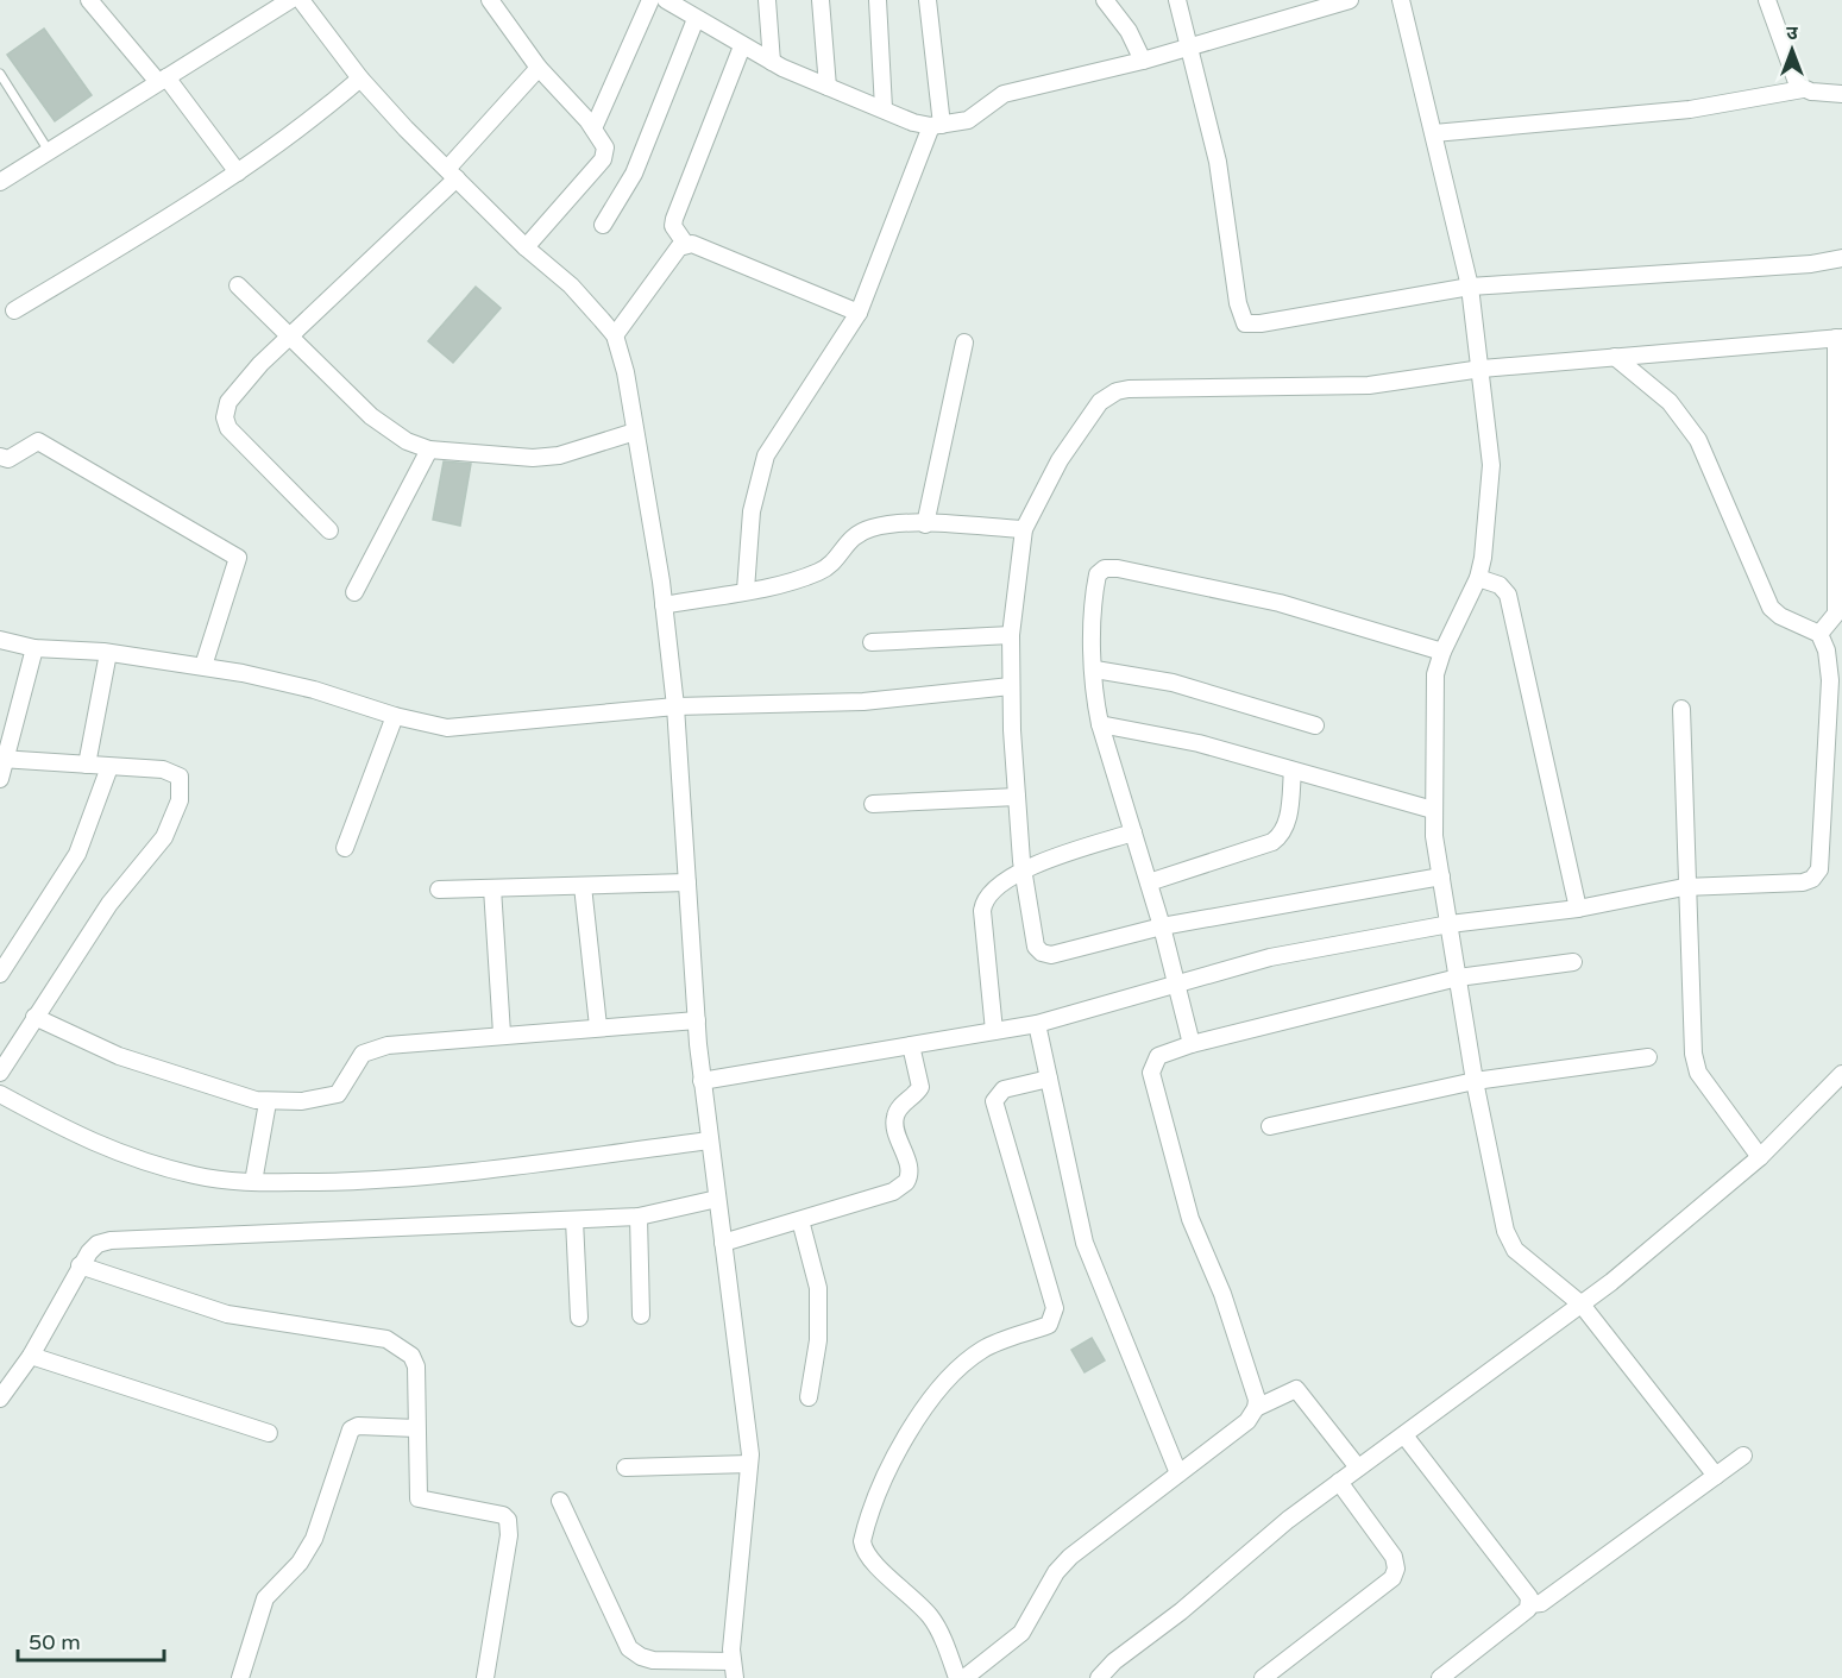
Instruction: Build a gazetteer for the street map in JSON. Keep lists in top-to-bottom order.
{
  "scale_bar": "50 m",
  "north": "top"
}
